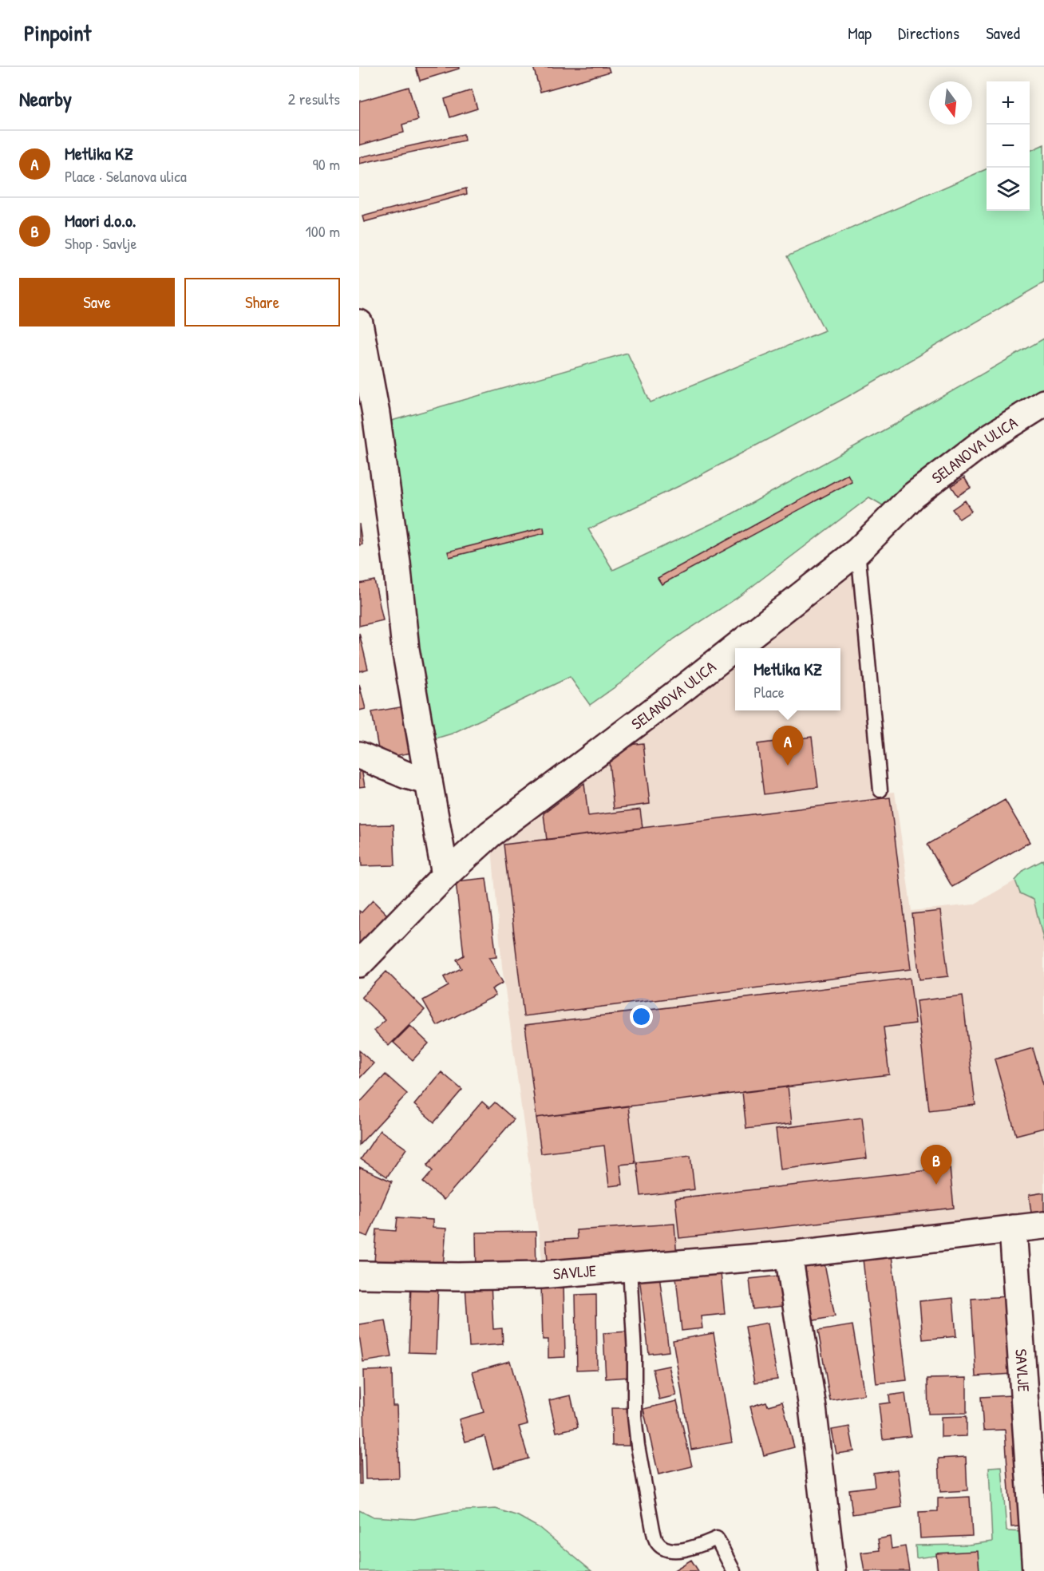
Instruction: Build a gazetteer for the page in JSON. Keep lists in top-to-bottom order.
{
  "streets": {
    "street": ["SELANOVA ULICA", "SAVLJE"]
  },
  "north": "bottom",
  "page": {
    "header": "Pinpoint",
    "nav": ["Map", "Directions", "Saved"],
    "heading": ["Nearby", "2 results"],
    "map_buttons": ["+", "−"],
    "list": [
      {
        "mark": "A",
        "name": "Metlika KZ",
        "note": "Place · Selanova ulica",
        "value": "90 m"
      },
      {
        "mark": "B",
        "name": "Maori d.o.o.",
        "note": "Shop · Savlje",
        "value": "100 m"
      }
    ],
    "buttons": ["Save", "Share"],
    "popup": ["Metlika KZ", "Place"],
    "pins": ["A", "B"]
  }
}
